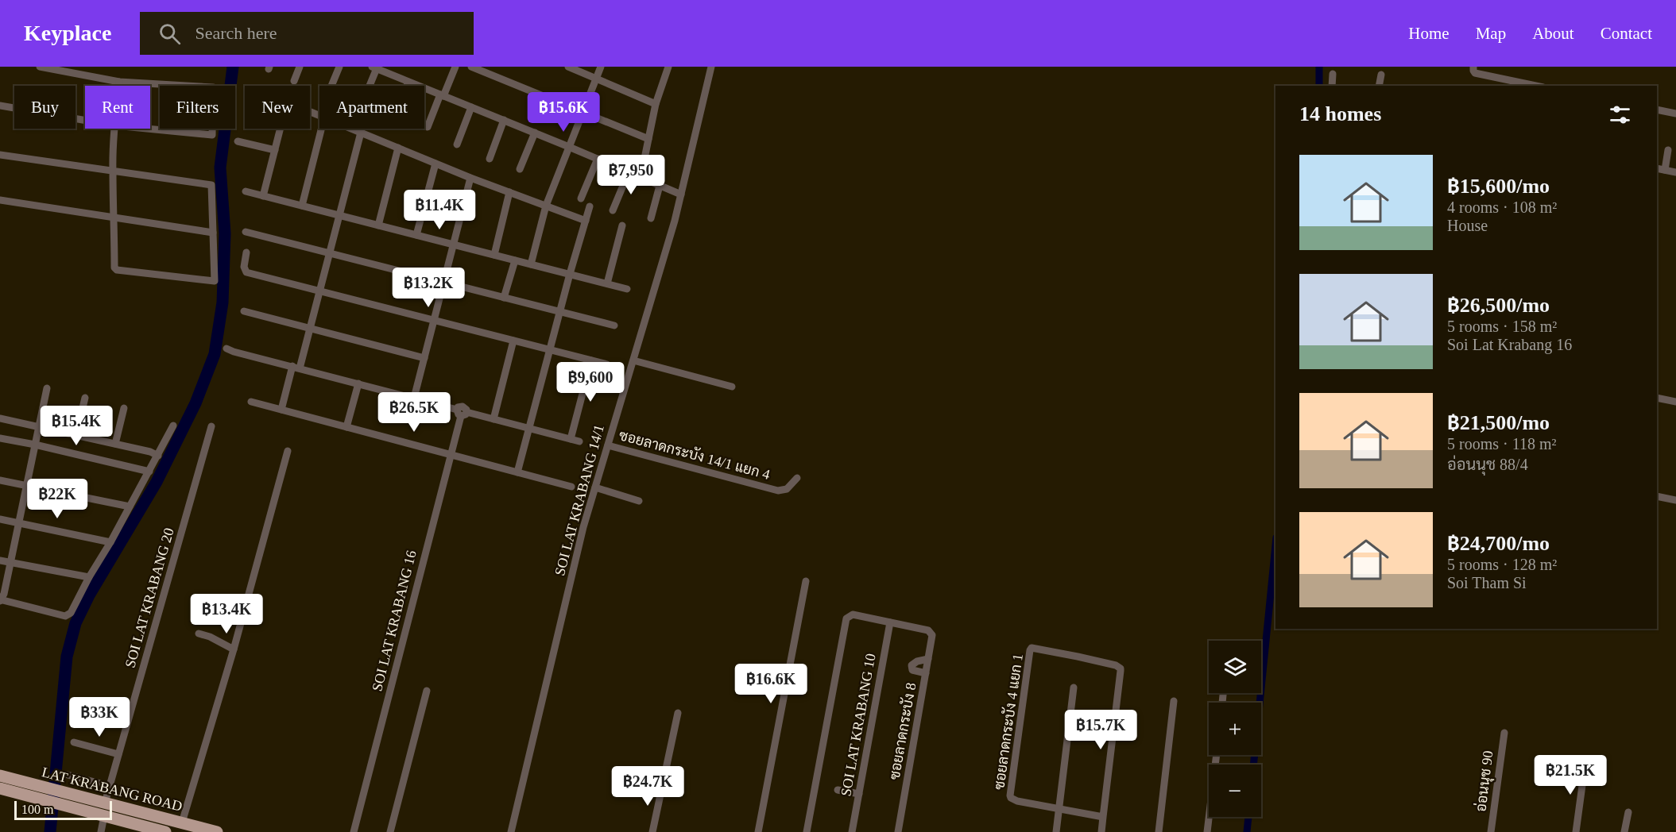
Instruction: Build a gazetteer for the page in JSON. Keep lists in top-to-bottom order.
{
  "streets": {
    "main road": ["LAT KRABANG ROAD"],
    "street": [
      "ซอยลาดกระบัง 14/1 แยก 4",
      "SOI LAT KRABANG 14/1",
      "SOI LAT KRABANG 20",
      "SOI LAT KRABANG 16",
      "ซอยลาดกระบัง 4 แยก 1",
      "SOI LAT KRABANG 10",
      "ซอยลาดกระบัง 8",
      "อ่อนนุช 90"
    ]
  },
  "crossings": [
    ["ซอยลาดกระบัง 14/1 แยก 4", "SOI LAT KRABANG 14/1"],
    ["SOI LAT KRABANG 20", "LAT KRABANG ROAD"],
    ["SOI LAT KRABANG 10", "ซอยลาดกระบัง 8"]
  ],
  "scale_bar": "100 m",
  "page": {
    "header": "Keyplace",
    "search": "Search here",
    "nav": [
      "Home",
      "Map",
      "About",
      "Contact"
    ],
    "chip": [
      "Buy",
      "Rent",
      "Filters",
      "New",
      "Apartment"
    ],
    "heading": "14 homes",
    "price": [
      "฿15.6K",
      "฿7,950",
      "฿11.4K",
      "฿13.2K",
      "฿9,600",
      "฿26.5K",
      "฿15.4K",
      "฿22K",
      "฿13.4K",
      "฿16.6K",
      "฿33K",
      "฿15.7K",
      "฿21.5K",
      "฿24.7K"
    ],
    "list": [
      {
        "name": "฿15,600/mo",
        "note": "4 rooms · 108 m² · House"
      },
      {
        "name": "฿26,500/mo",
        "note": "5 rooms · 158 m² · Soi Lat Krabang 16"
      },
      {
        "name": "฿21,500/mo",
        "note": "5 rooms · 118 m² · อ่อนนุช 88/4"
      },
      {
        "name": "฿24,700/mo",
        "note": "5 rooms · 128 m² · Soi Tham Si"
      }
    ],
    "map_buttons": ["+", "−"],
    "scale": "100 m"
  }
}
